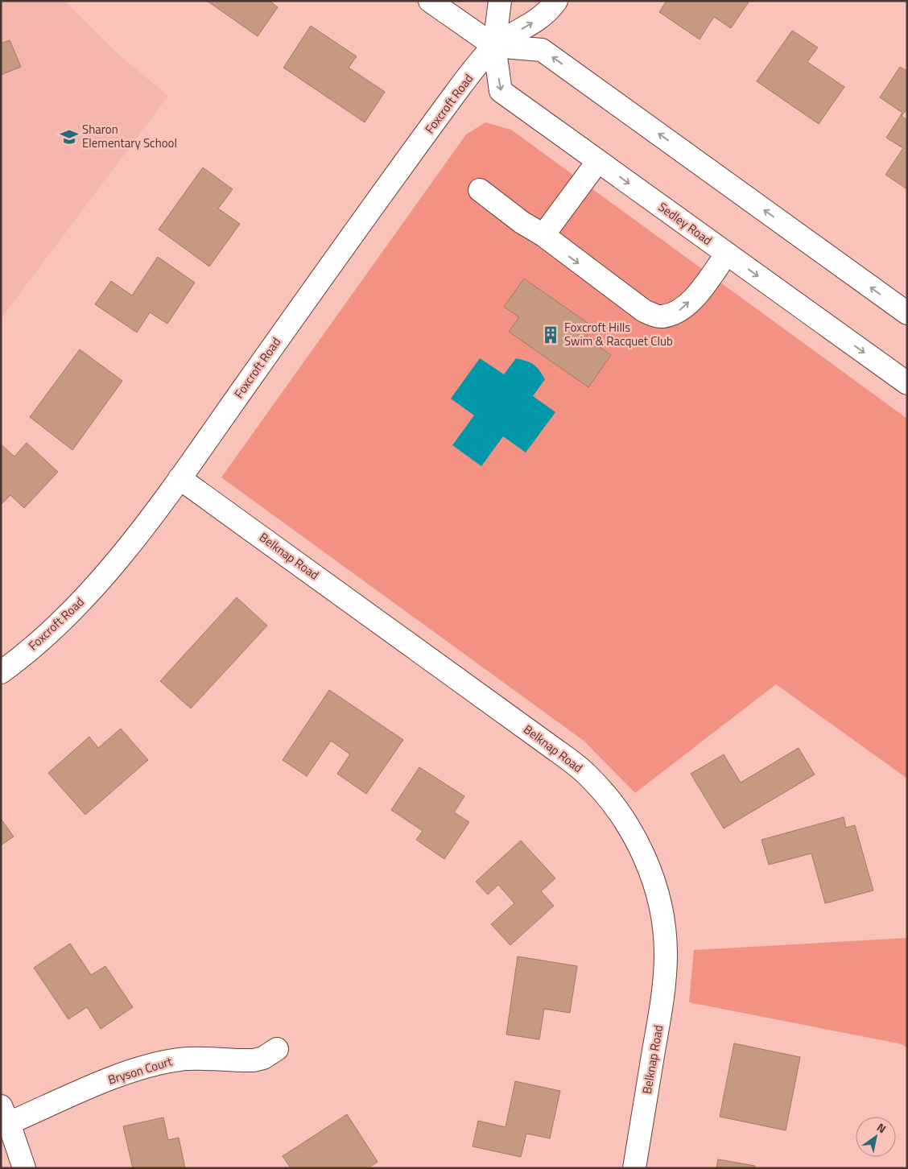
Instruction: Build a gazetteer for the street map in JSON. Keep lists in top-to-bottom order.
{
  "streets": {
    "street": [
      "Foxcroft Road",
      "Sedley Road",
      "Belknap Road",
      "Bryson Court"
    ]
  },
  "crossings": [
    ["Foxcroft Road", "Sedley Road"],
    ["Foxcroft Road", "Belknap Road"]
  ],
  "places": {
    "school or university": ["Sharon Elementary School"],
    "building": ["Foxcroft Hills Swim & Racquet Club"]
  },
  "north": "top right"
}
